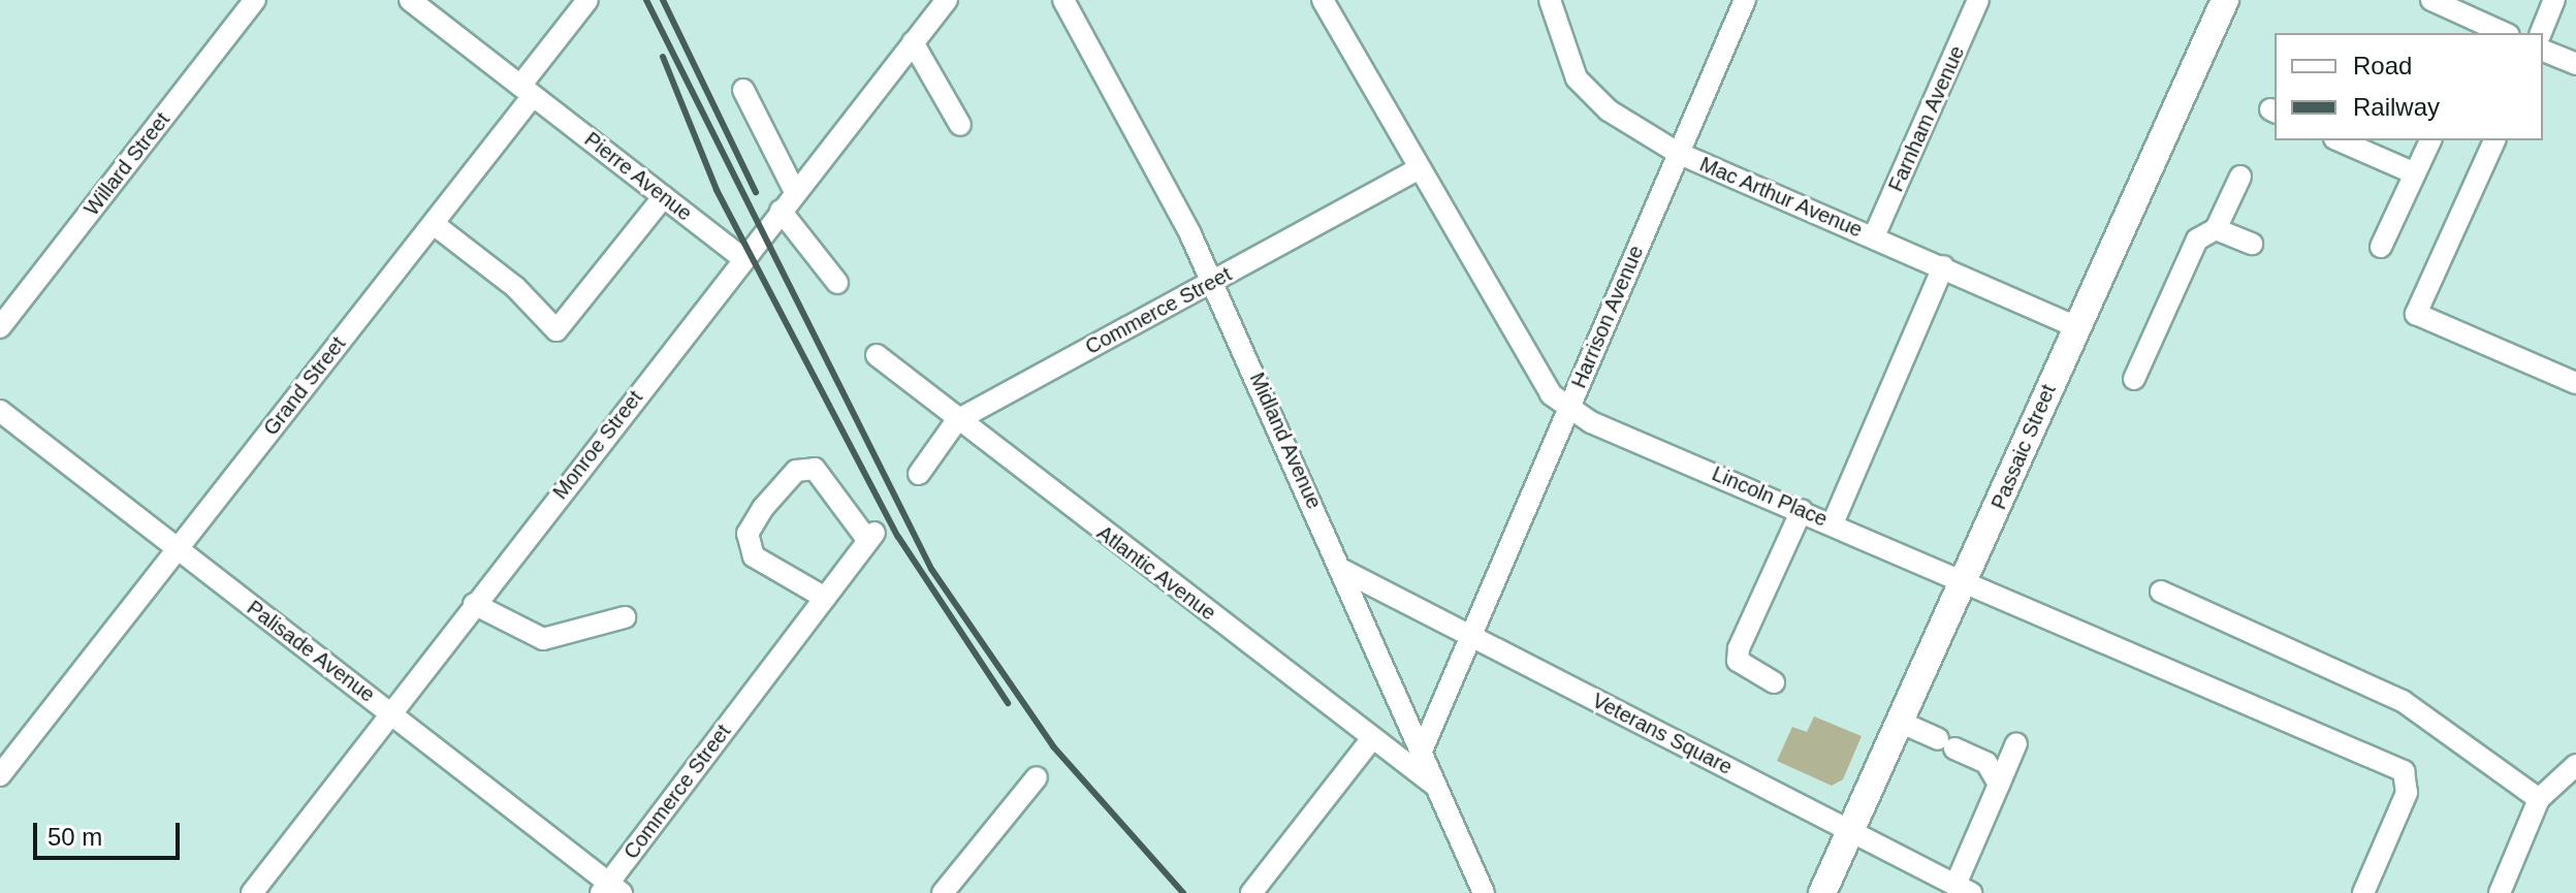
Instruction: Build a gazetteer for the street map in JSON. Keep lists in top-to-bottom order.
{
  "streets": {
    "main road": ["Passaic Street"],
    "street": [
      "Farnham Avenue",
      "Willard Street",
      "Pierre Avenue",
      "Mac Arthur Avenue",
      "Commerce Street",
      "Harrison Avenue",
      "Grand Street",
      "Midland Avenue",
      "Monroe Street",
      "Lincoln Place",
      "Atlantic Avenue",
      "Palisade Avenue",
      "Veterans Square"
    ]
  },
  "crossings": [
    ["Farnham Avenue", "Mac Arthur Avenue"],
    ["Pierre Avenue", "Grand Street"],
    ["Pierre Avenue", "Monroe Street"],
    ["Mac Arthur Avenue", "Harrison Avenue"],
    ["Mac Arthur Avenue", "Passaic Street"],
    ["Commerce Street", "Midland Avenue"],
    ["Commerce Street", "Lincoln Place"],
    ["Commerce Street", "Atlantic Avenue"],
    ["Commerce Street", "Palisade Avenue"],
    ["Harrison Avenue", "Lincoln Place"],
    ["Harrison Avenue", "Veterans Square"],
    ["Grand Street", "Palisade Avenue"],
    ["Midland Avenue", "Atlantic Avenue"],
    ["Midland Avenue", "Veterans Square"],
    ["Monroe Street", "Palisade Avenue"],
    ["Passaic Street", "Lincoln Place"],
    ["Passaic Street", "Veterans Square"]
  ],
  "legend": ["Road", "Railway"],
  "scale_bar": "50 m"
}
